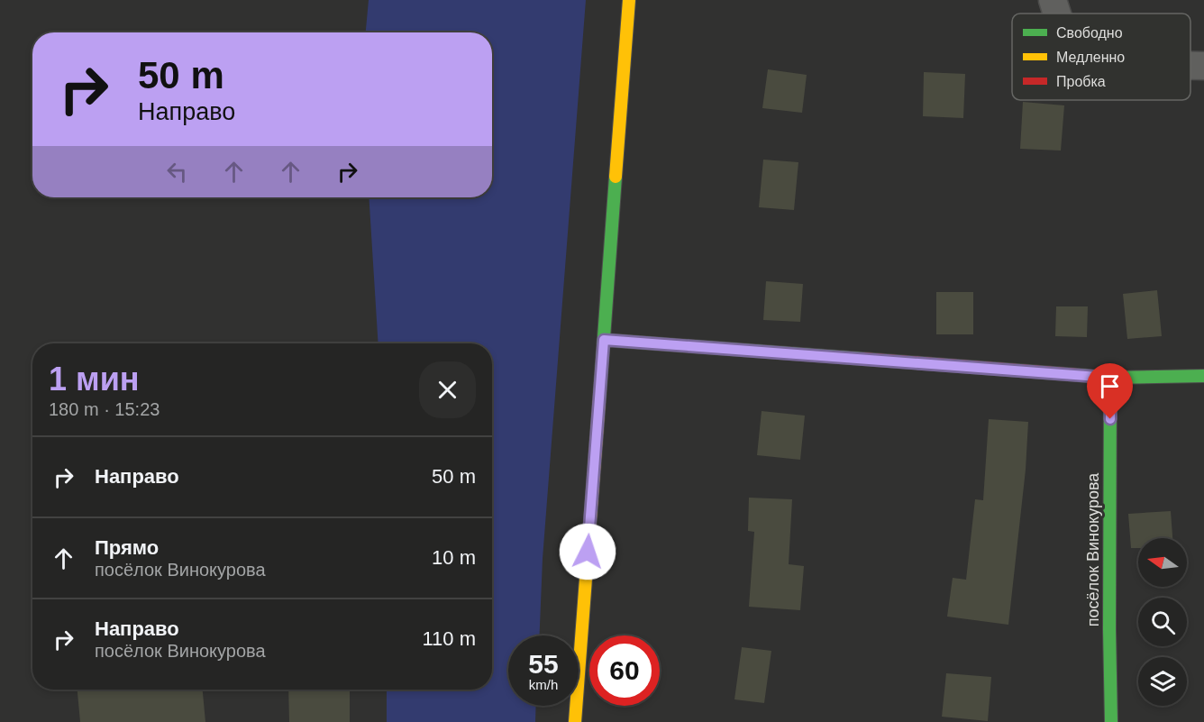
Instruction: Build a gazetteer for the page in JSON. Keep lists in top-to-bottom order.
{
  "streets": {
    "street": ["посёлок Винокурова"]
  },
  "legend": ["Свободно", "Медленно", "Пробка"],
  "north": "left",
  "page": {
    "turn": ["50 m", "Направо"],
    "heading": ["1 мин", "180 m · 15:23"],
    "list": [
      {
        "name": "Направо",
        "value": "50 m"
      },
      {
        "name": "Прямо",
        "note": "посёлок Винокурова",
        "value": "10 m"
      },
      {
        "name": "Направо",
        "note": "посёлок Винокурова",
        "value": "110 m"
      }
    ],
    "speed": "55 km/h",
    "limit": "60"
  }
}
